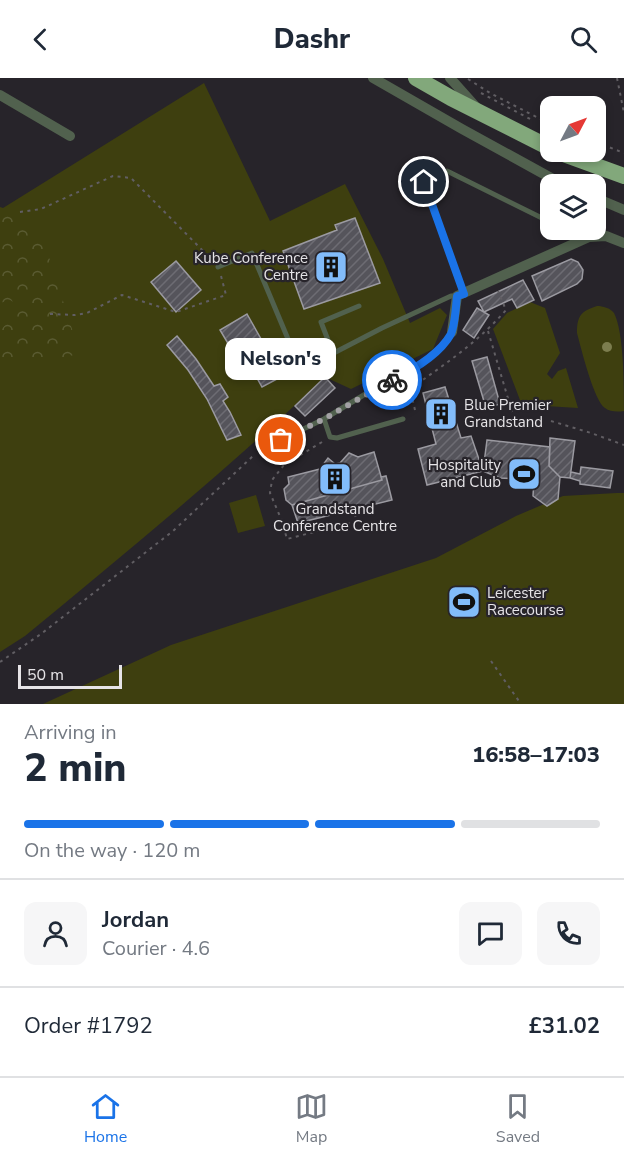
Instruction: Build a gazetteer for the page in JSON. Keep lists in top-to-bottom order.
{
  "places": {
    "building": ["Kube Conference Centre", "Blue Premier Grandstand", "Grandstand Conference Centre"],
    "other": ["Nelson's"],
    "sports": ["Hospitality and Club", "Leicester Racecourse"]
  },
  "scale_bar": "50 m",
  "north": "top right",
  "page": {
    "header": "Dashr",
    "bubble": "Nelson's",
    "scale": "50 m",
    "heading": ["2 min", "Arriving in", "16:58–17:03"],
    "panel": [
      "Jordan",
      "Courier · 4.6",
      "Order #1792",
      "£31.02"
    ],
    "bar": "On the way · 120 m",
    "tabs": ["Home", "Map", "Saved"]
  }
}
